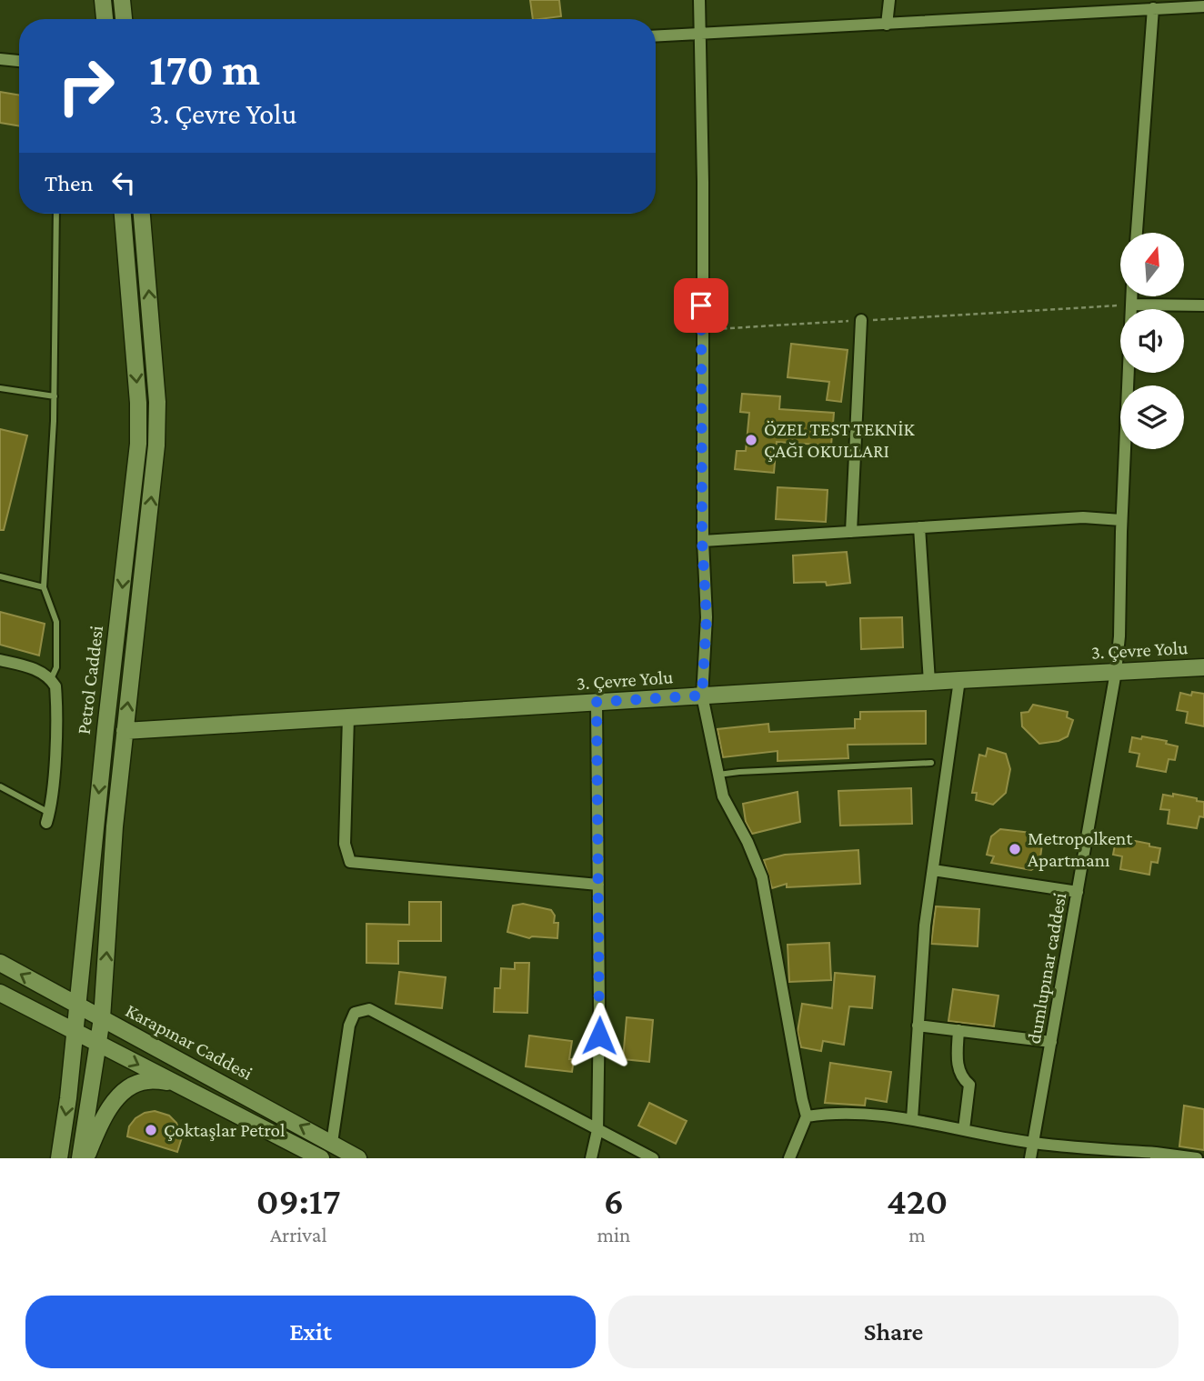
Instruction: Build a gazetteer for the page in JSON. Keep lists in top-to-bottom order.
{
  "streets": {
    "main road": ["3. Çevre Yolu", "Petrol Caddesi", "Karapınar Caddesi"],
    "street": ["dumlupınar caddesi"]
  },
  "crossings": [
    ["3. Çevre Yolu", "Petrol Caddesi"],
    ["3. Çevre Yolu", "dumlupınar caddesi"],
    ["Petrol Caddesi", "Karapınar Caddesi"]
  ],
  "places": ["ÖZEL TEST TEKNİK ÇAĞI OKULLARI", "Metropolkent Apartmanı", "Çoktaşlar Petrol"],
  "north": "top",
  "page": {
    "turn": ["170 m", "3. Çevre Yolu"],
    "then": "Then",
    "eta": [
      "09:17",
      "Arrival",
      "6",
      "min",
      "420",
      "m"
    ],
    "buttons": ["Exit", "Share"]
  }
}
